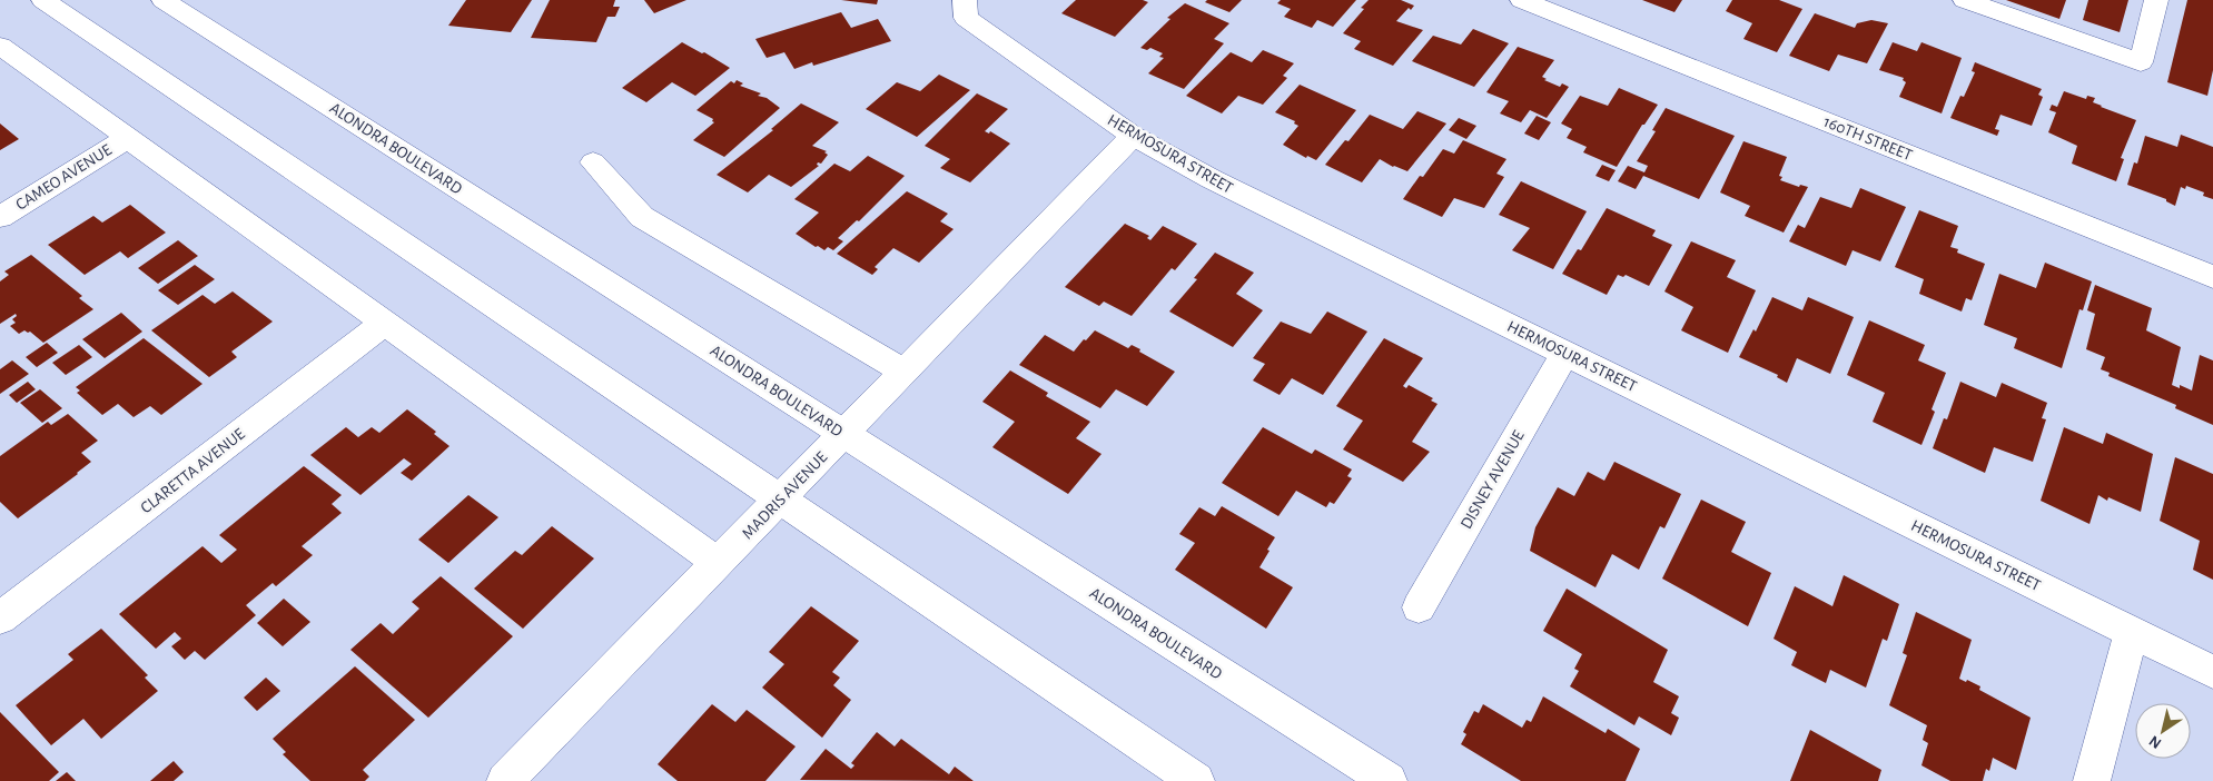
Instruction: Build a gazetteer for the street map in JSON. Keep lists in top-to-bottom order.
{
  "streets": {
    "street": [
      "160TH STREET",
      "ALONDRA BOULEVARD",
      "HERMOSURA STREET",
      "CAMEO AVENUE",
      "CLARETTA AVENUE",
      "DISNEY AVENUE",
      "MADRIS AVENUE"
    ]
  },
  "crossings": [
    ["ALONDRA BOULEVARD", "MADRIS AVENUE"],
    ["HERMOSURA STREET", "DISNEY AVENUE"],
    ["HERMOSURA STREET", "MADRIS AVENUE"]
  ],
  "north": "bottom left"
}
